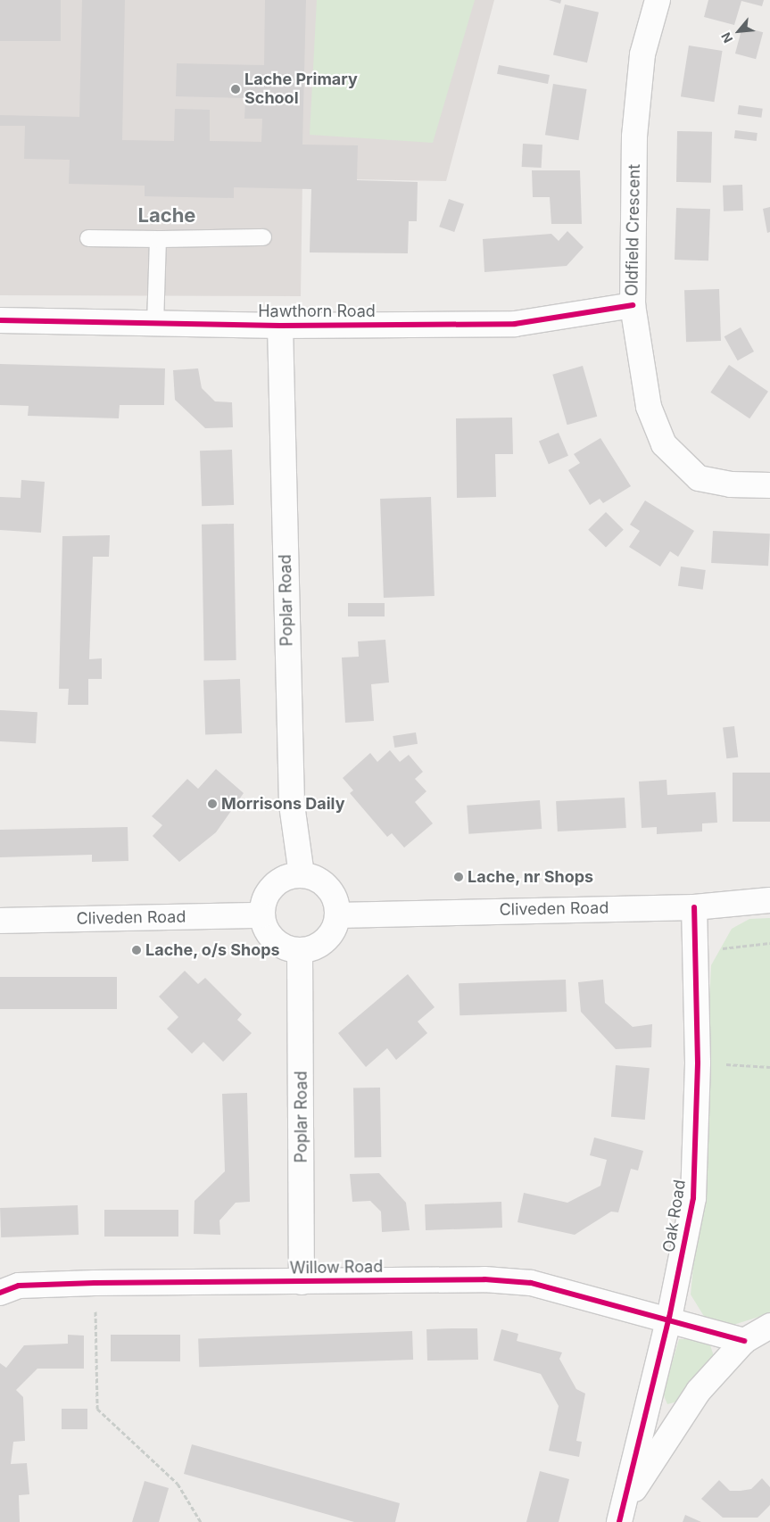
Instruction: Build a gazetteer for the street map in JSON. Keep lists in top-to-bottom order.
{
  "streets": {
    "street": [
      "Oldfield Crescent",
      "Hawthorn Road",
      "Poplar Road",
      "Cliveden Road",
      "Oak Road",
      "Willow Road"
    ]
  },
  "crossings": [
    ["Oldfield Crescent", "Hawthorn Road"],
    ["Hawthorn Road", "Poplar Road"],
    ["Poplar Road", "Cliveden Road"],
    ["Poplar Road", "Willow Road"],
    ["Cliveden Road", "Oak Road"],
    ["Oak Road", "Willow Road"]
  ],
  "districts": ["Lache"],
  "places": [
    "Lache Primary School",
    "Morrisons Daily",
    "Lache, nr Shops",
    "Lache, o/s Shops"
  ],
  "north": "bottom left"
}
